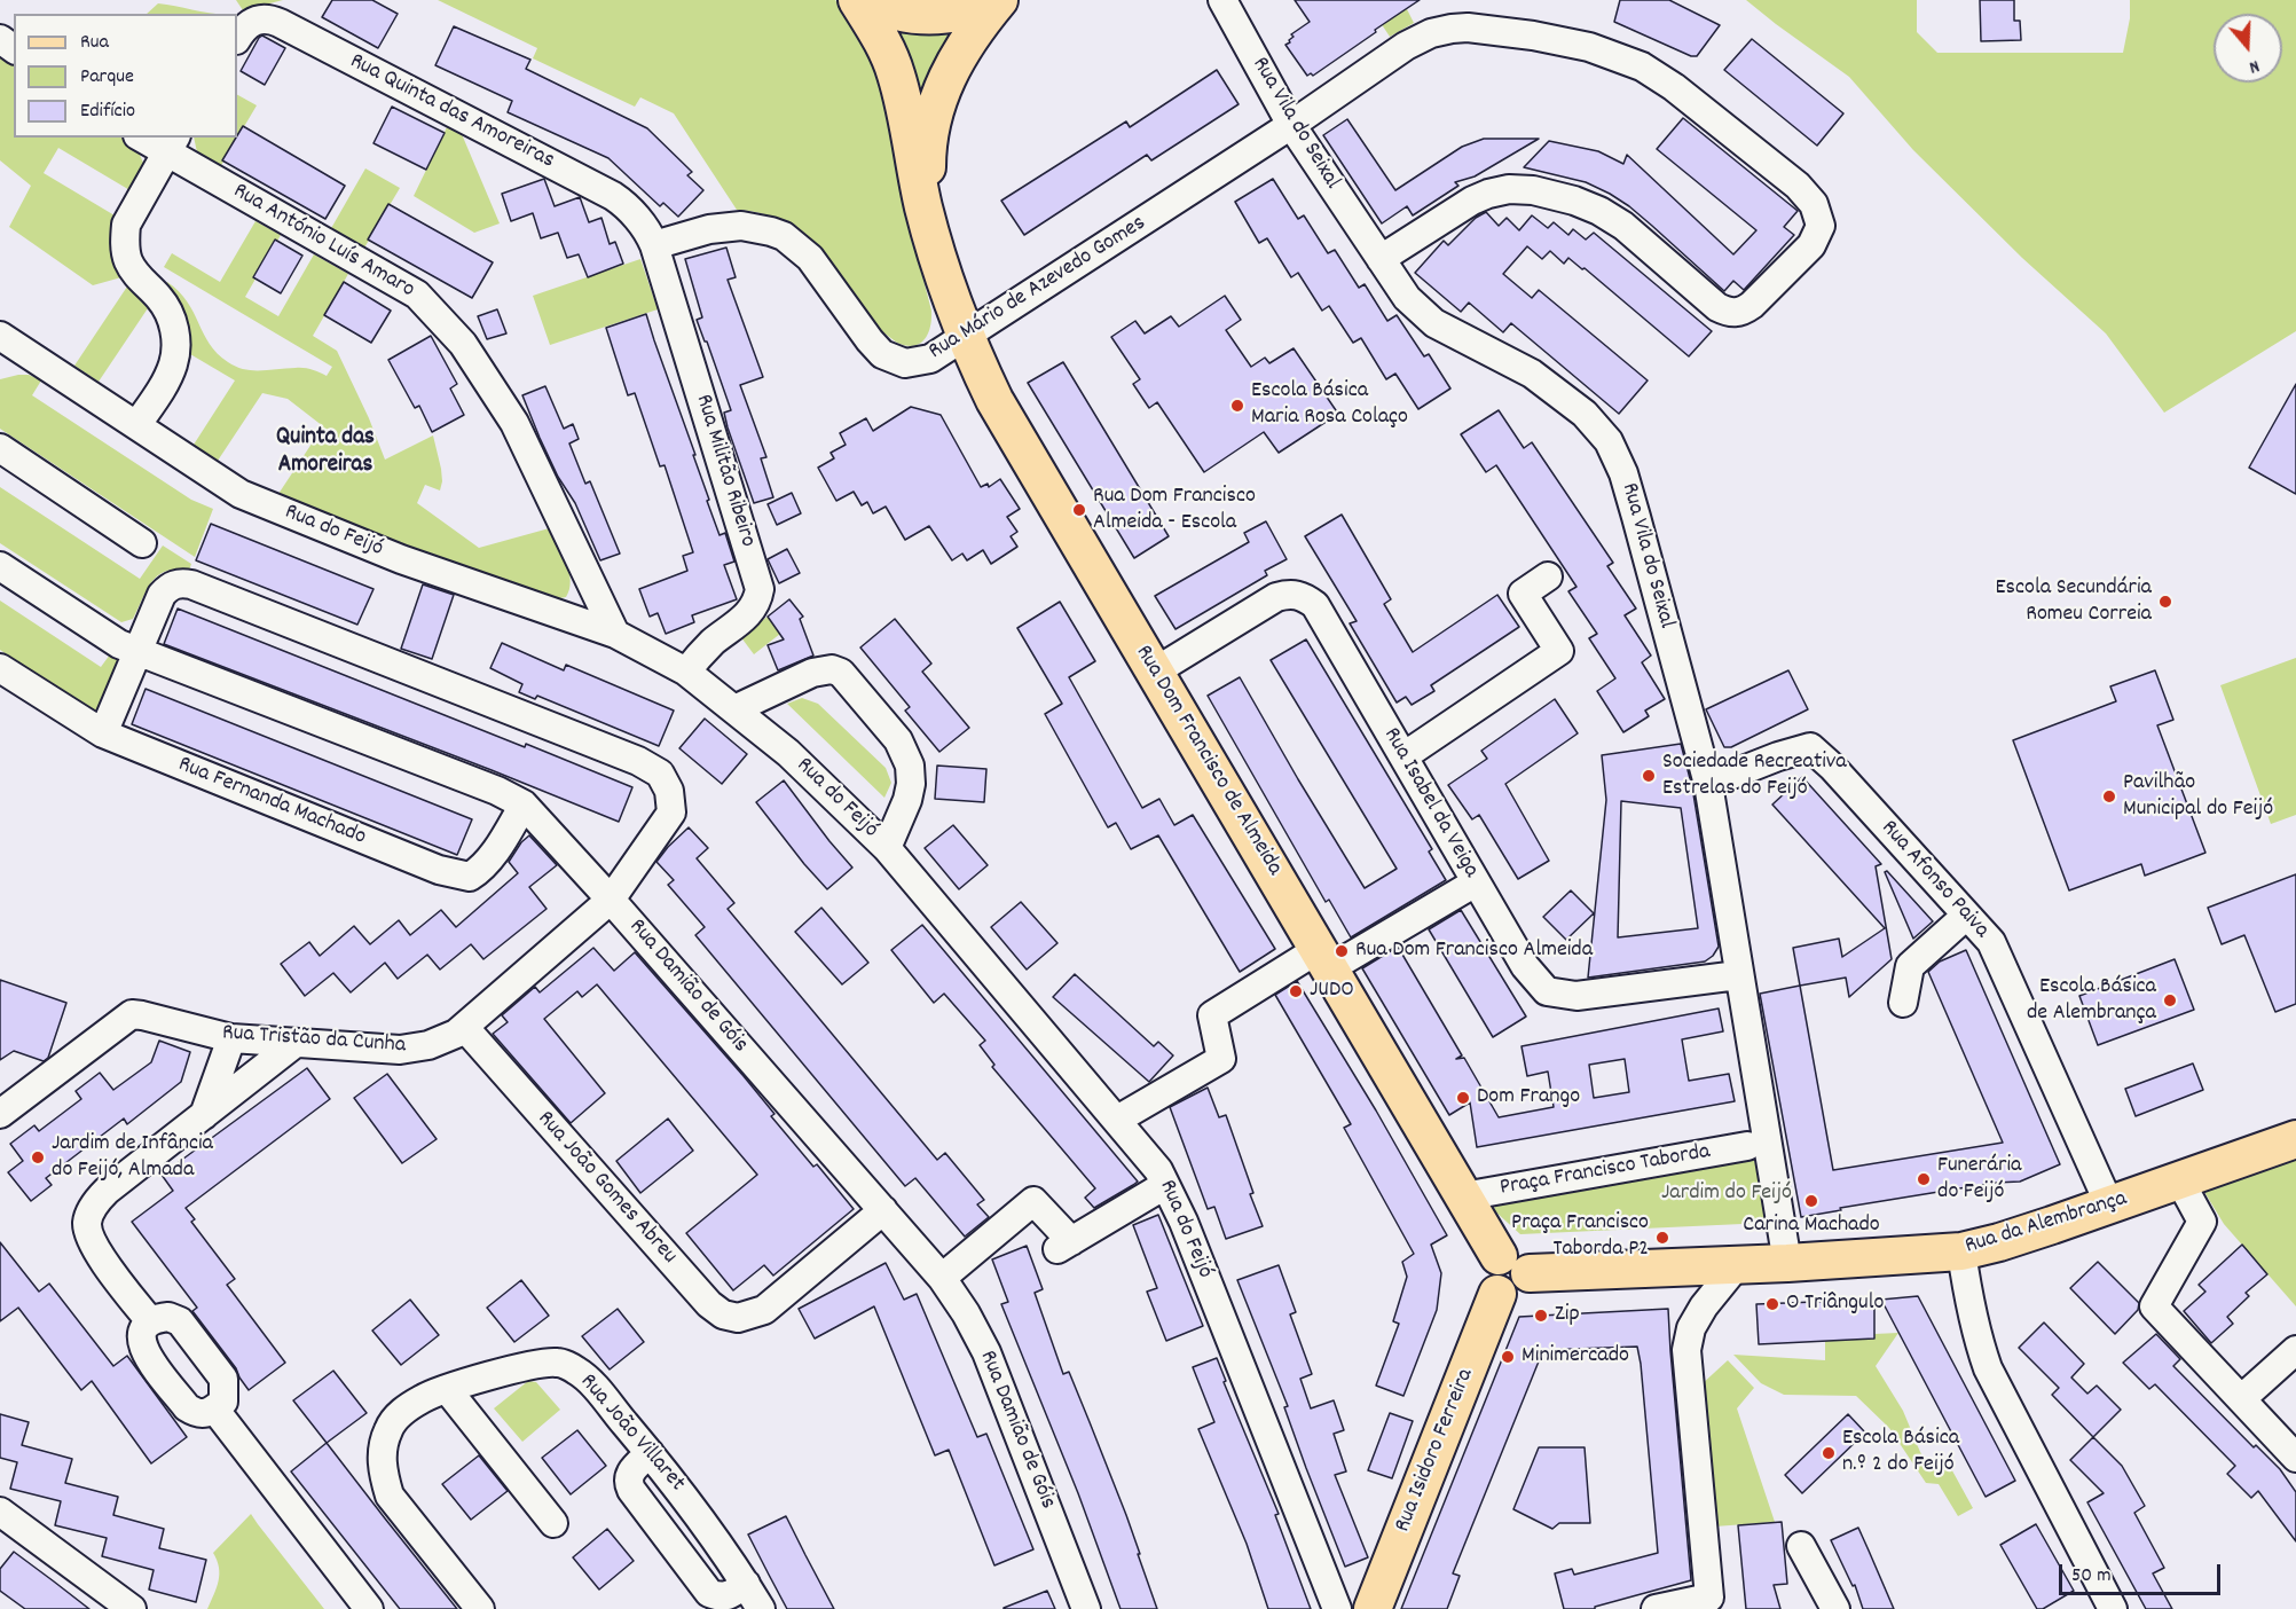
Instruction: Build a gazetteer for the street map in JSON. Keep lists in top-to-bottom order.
{
  "streets": {
    "main road": ["Rua Dom Francisco de Almeida", "Rua da Alembrança", "Rua Isidoro Ferreira"],
    "street": [
      "Rua Quinta das Amoreiras",
      "Rua Vila do Seixal",
      "Rua António Luís Amaro",
      "Rua Mário de Azevedo Gomes",
      "Rua Militão Ribeiro",
      "Rua do Feijó",
      "Rua Fernanda Machado",
      "Rua Isabel da Veiga",
      "Rua Afonso Paiva",
      "Rua Damião de Góis",
      "Rua Tristão da Cunha",
      "Praça Francisco Taborda",
      "Rua João Gomes Abreu",
      "Rua João Villaret"
    ]
  },
  "crossings": [
    ["Rua Quinta das Amoreiras", "Rua Mário de Azevedo Gomes"],
    ["Rua Quinta das Amoreiras", "Rua Militão Ribeiro"],
    ["Rua Vila do Seixal", "Rua Mário de Azevedo Gomes"],
    ["Rua Vila do Seixal", "Rua Isabel da Veiga"],
    ["Rua Vila do Seixal", "Rua Afonso Paiva"],
    ["Rua Vila do Seixal", "Rua da Alembrança"],
    ["Rua António Luís Amaro", "Rua do Feijó"],
    ["Rua Mário de Azevedo Gomes", "Rua Militão Ribeiro"],
    ["Rua Mário de Azevedo Gomes", "Rua Dom Francisco de Almeida"],
    ["Rua Militão Ribeiro", "Rua do Feijó"],
    ["Rua Dom Francisco de Almeida", "Rua Isabel da Veiga"],
    ["Rua Dom Francisco de Almeida", "Praça Francisco Taborda"],
    ["Rua Dom Francisco de Almeida", "Rua Isidoro Ferreira"],
    ["Rua Fernanda Machado", "Rua Damião de Góis"],
    ["Rua Afonso Paiva", "Rua da Alembrança"],
    ["Rua Damião de Góis", "Rua Tristão da Cunha"],
    ["Rua Damião de Góis", "Rua João Gomes Abreu"],
    ["Rua Tristão da Cunha", "Rua João Gomes Abreu"]
  ],
  "districts": ["Quinta das Amoreiras"],
  "parks": ["Jardim do Feijó"],
  "places": [
    "Escola Básica Maria Rosa Colaço",
    "Rua Dom Francisco Almeida - Escola",
    "Escola Secundária Romeu Correia",
    "Sociedade Recreativa Estrelas do Feijó",
    "Pavilhão Municipal do Feijó",
    "Rua Dom Francisco Almeida",
    "JUDO",
    "Escola Básica de Alembrança",
    "Dom Frango",
    "Jardim de Infância do Feijó, Almada",
    "Funerária do Feijó",
    "Carina Machado",
    "Praça Francisco Taborda P2",
    "O Triângulo",
    "Zip",
    "Minimercado",
    "Escola Básica n.º 2 do Feijó"
  ],
  "legend": ["Rua", "Parque", "Edifício"],
  "scale_bar": "50 m",
  "north": "bottom"
}
